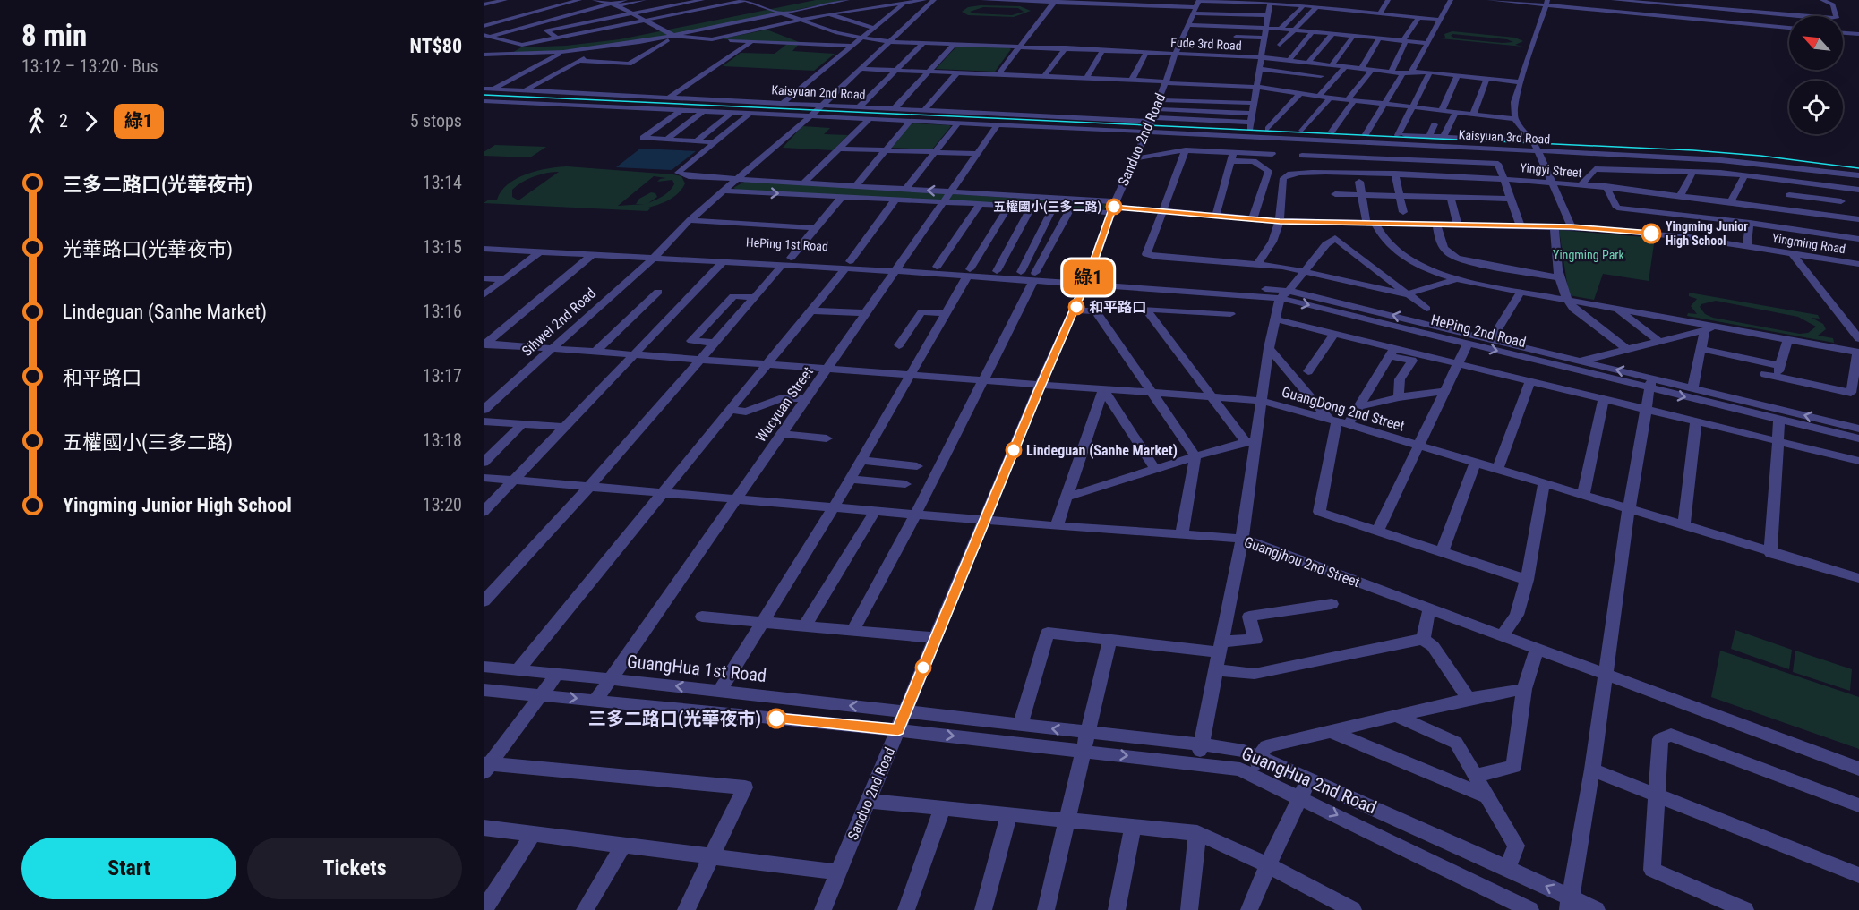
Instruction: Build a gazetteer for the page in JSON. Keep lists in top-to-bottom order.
{
  "streets": {
    "street": [
      "Fude 3rd Road",
      "Kaisyuan 2nd Road",
      "Kaisyuan 3rd Road",
      "Sanduo 2nd Road",
      "Yingyi Street",
      "Yingming Road",
      "HePing 1st Road",
      "Sihwei 2nd Road",
      "HePing 2nd Road",
      "Wucyuan Street",
      "GuangDong 2nd Street",
      "Guangjhou 2nd Street",
      "GuangHua 1st Road",
      "GuangHua 2nd Road"
    ]
  },
  "crossings": [
    ["Fude 3rd Road", "Sanduo 2nd Road"],
    ["Fude 3rd Road", "Sihwei 2nd Road"],
    ["Kaisyuan 2nd Road", "Kaisyuan 3rd Road"],
    ["Kaisyuan 2nd Road", "Sanduo 2nd Road"],
    ["Kaisyuan 2nd Road", "Sihwei 2nd Road"],
    ["Kaisyuan 2nd Road", "Wucyuan Street"],
    ["Kaisyuan 3rd Road", "Sanduo 2nd Road"],
    ["Sanduo 2nd Road", "Yingming Road"],
    ["Sanduo 2nd Road", "HePing 1st Road"],
    ["Sanduo 2nd Road", "HePing 2nd Road"],
    ["Sanduo 2nd Road", "GuangDong 2nd Street"],
    ["Sanduo 2nd Road", "Guangjhou 2nd Street"],
    ["Sanduo 2nd Road", "GuangHua 1st Road"],
    ["Sanduo 2nd Road", "GuangHua 2nd Road"],
    ["Yingming Road", "Sihwei 2nd Road"],
    ["Yingming Road", "Wucyuan Street"],
    ["HePing 1st Road", "Sihwei 2nd Road"],
    ["HePing 1st Road", "HePing 2nd Road"],
    ["HePing 1st Road", "Wucyuan Street"],
    ["Sihwei 2nd Road", "GuangDong 2nd Street"],
    ["Wucyuan Street", "GuangDong 2nd Street"],
    ["Wucyuan Street", "Guangjhou 2nd Street"],
    ["Wucyuan Street", "GuangHua 1st Road"],
    ["GuangHua 1st Road", "GuangHua 2nd Road"]
  ],
  "parks": ["Yingming Park"],
  "places": [
    "五權國小(三多二路)",
    "Yingming Junior High School",
    "和平路口",
    "Lindeguan (Sanhe Market)",
    "三多二路口(光華夜市)"
  ],
  "lines": ["bus line 綠1"],
  "north": "top left",
  "page": {
    "heading": ["8 min", "13:12 – 13:20 · Bus", "NT$80"],
    "on_map": "綠1",
    "legs": ["2", "綠1", "5 stops"],
    "list": [
      {
        "name": "三多二路口(光華夜市)",
        "value": "13:14"
      },
      {
        "name": "光華路口(光華夜市)",
        "value": "13:15"
      },
      {
        "name": "Lindeguan (Sanhe Market)",
        "value": "13:16"
      },
      {
        "name": "和平路口",
        "value": "13:17"
      },
      {
        "name": "五權國小(三多二路)",
        "value": "13:18"
      },
      {
        "name": "Yingming Junior High School",
        "value": "13:20"
      }
    ],
    "buttons": ["Start", "Tickets"]
  }
}
